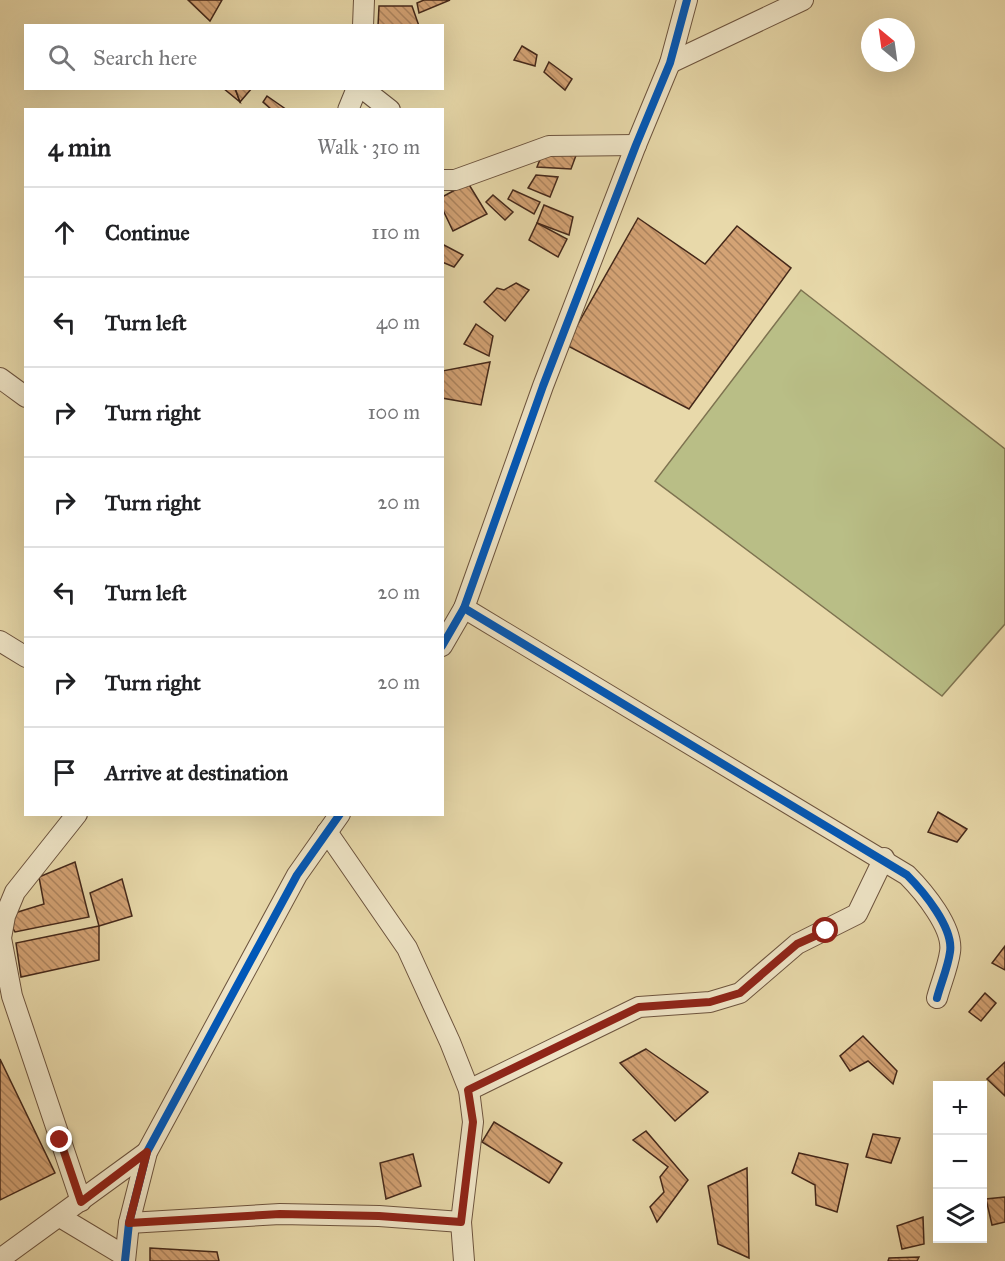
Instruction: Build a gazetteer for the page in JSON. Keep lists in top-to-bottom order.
{
  "north": "top left",
  "page": {
    "search": "Search here",
    "heading": ["4 min", "Walk · 310 m"],
    "list": [
      ["Continue", "110 m"],
      ["Turn left", "40 m"],
      ["Turn right", "100 m"],
      ["Turn right", "20 m"],
      ["Turn left", "20 m"],
      ["Turn right", "20 m"],
      "Arrive at destination"
    ],
    "map_buttons": ["+", "−"]
  }
}
